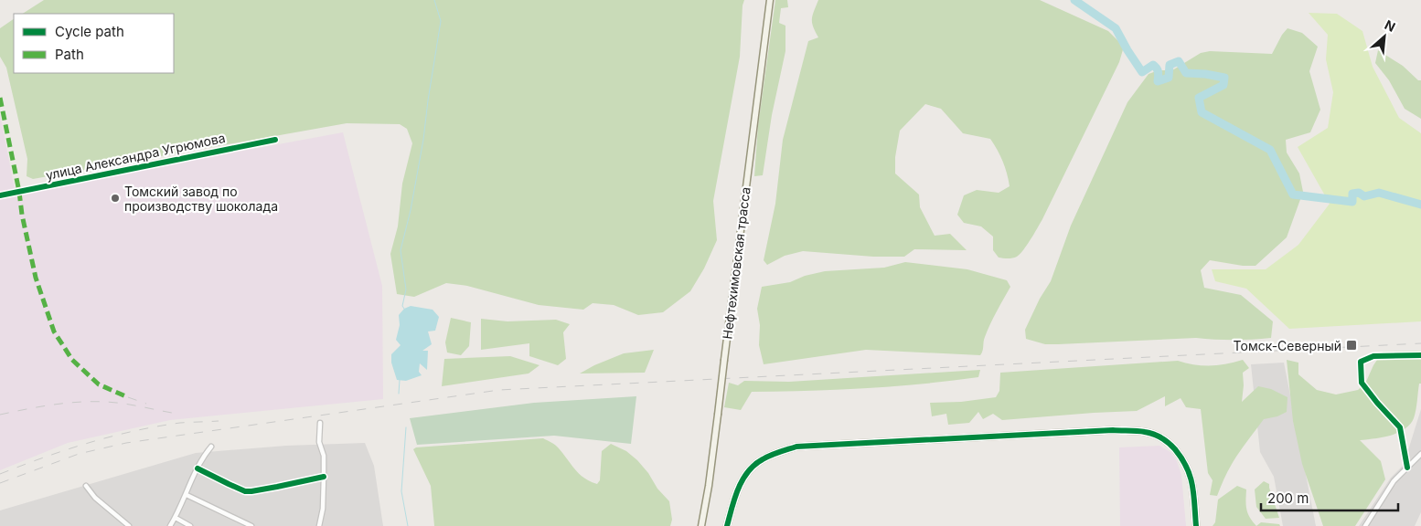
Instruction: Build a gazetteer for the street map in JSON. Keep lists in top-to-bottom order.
{
  "streets": {
    "street": ["улица Александра Угрюмова", "Нефтехимовская трасса"]
  },
  "places": {
    "other": ["Томский завод по производству шоколада"],
    "transit": ["Томск-Северный"]
  },
  "legend": ["Cycle path", "Path"],
  "scale_bar": "200 m",
  "north": "top right"
}
